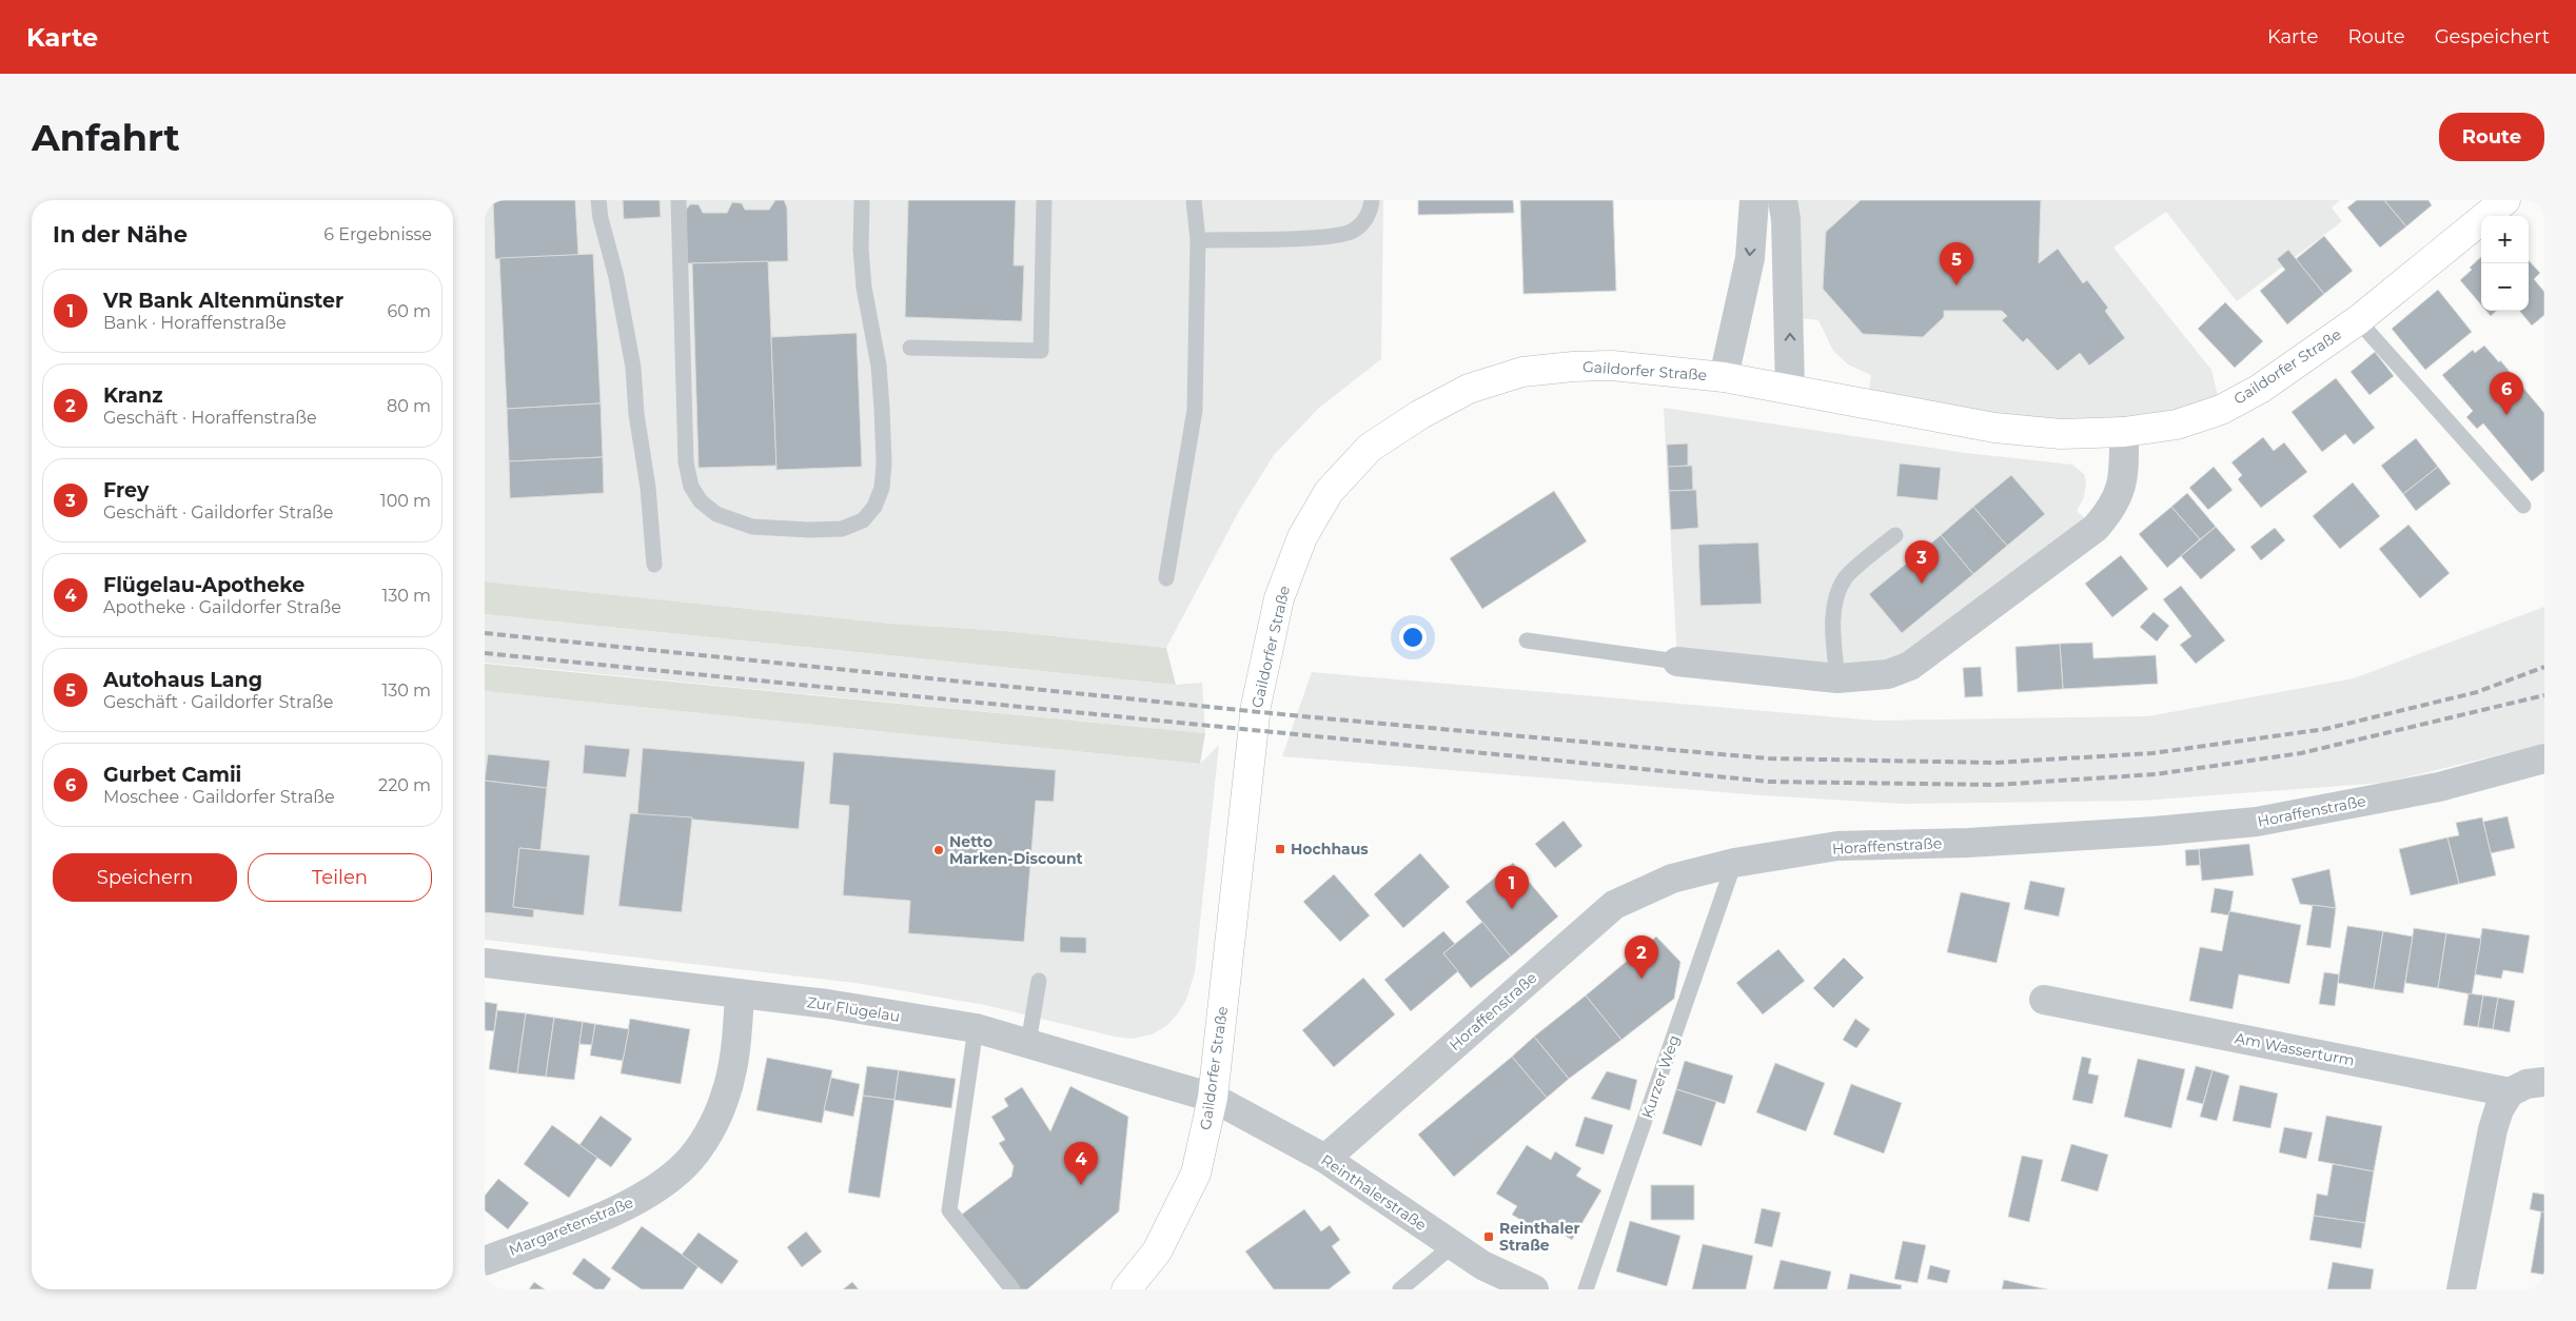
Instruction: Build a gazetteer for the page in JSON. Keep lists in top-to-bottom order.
{
  "streets": {
    "main road": ["Gaildorfer Straße"],
    "street": [
      "Horaffenstraße",
      "Zur Flügelau",
      "Am Wasserturm",
      "Reinthalerstraße",
      "Margaretenstraße"
    ],
    "lane": ["Kurzer Weg"]
  },
  "crossings": [
    ["Gaildorfer Straße", "Zur Flügelau"],
    ["Gaildorfer Straße", "Reinthalerstraße"],
    ["Horaffenstraße", "Kurzer Weg"],
    ["Horaffenstraße", "Reinthalerstraße"],
    ["Zur Flügelau", "Reinthalerstraße"],
    ["Zur Flügelau", "Margaretenstraße"]
  ],
  "places": {
    "transit": ["Hochhaus", "Reinthaler Straße"],
    "other": ["Netto Marken-Discount"]
  },
  "page": {
    "header": "Karte",
    "nav": ["Karte", "Route", "Gespeichert"],
    "buttons": [
      "Route",
      ["Speichern", "Teilen"]
    ],
    "title": "Anfahrt",
    "heading": ["In der Nähe", "6 Ergebnisse"],
    "map_buttons": ["+", "−"],
    "pins": [
      "5",
      "6",
      "3",
      "1",
      "2",
      "4"
    ],
    "list": [
      {
        "mark": "1",
        "name": "VR Bank Altenmünster",
        "note": "Bank · Horaffenstraße",
        "value": "60 m"
      },
      {
        "mark": "2",
        "name": "Kranz",
        "note": "Geschäft · Horaffenstraße",
        "value": "80 m"
      },
      {
        "mark": "3",
        "name": "Frey",
        "note": "Geschäft · Gaildorfer Straße",
        "value": "100 m"
      },
      {
        "mark": "4",
        "name": "Flügelau-Apotheke",
        "note": "Apotheke · Gaildorfer Straße",
        "value": "130 m"
      },
      {
        "mark": "5",
        "name": "Autohaus Lang",
        "note": "Geschäft · Gaildorfer Straße",
        "value": "130 m"
      },
      {
        "mark": "6",
        "name": "Gurbet Camii",
        "note": "Moschee · Gaildorfer Straße",
        "value": "220 m"
      }
    ]
  }
}
